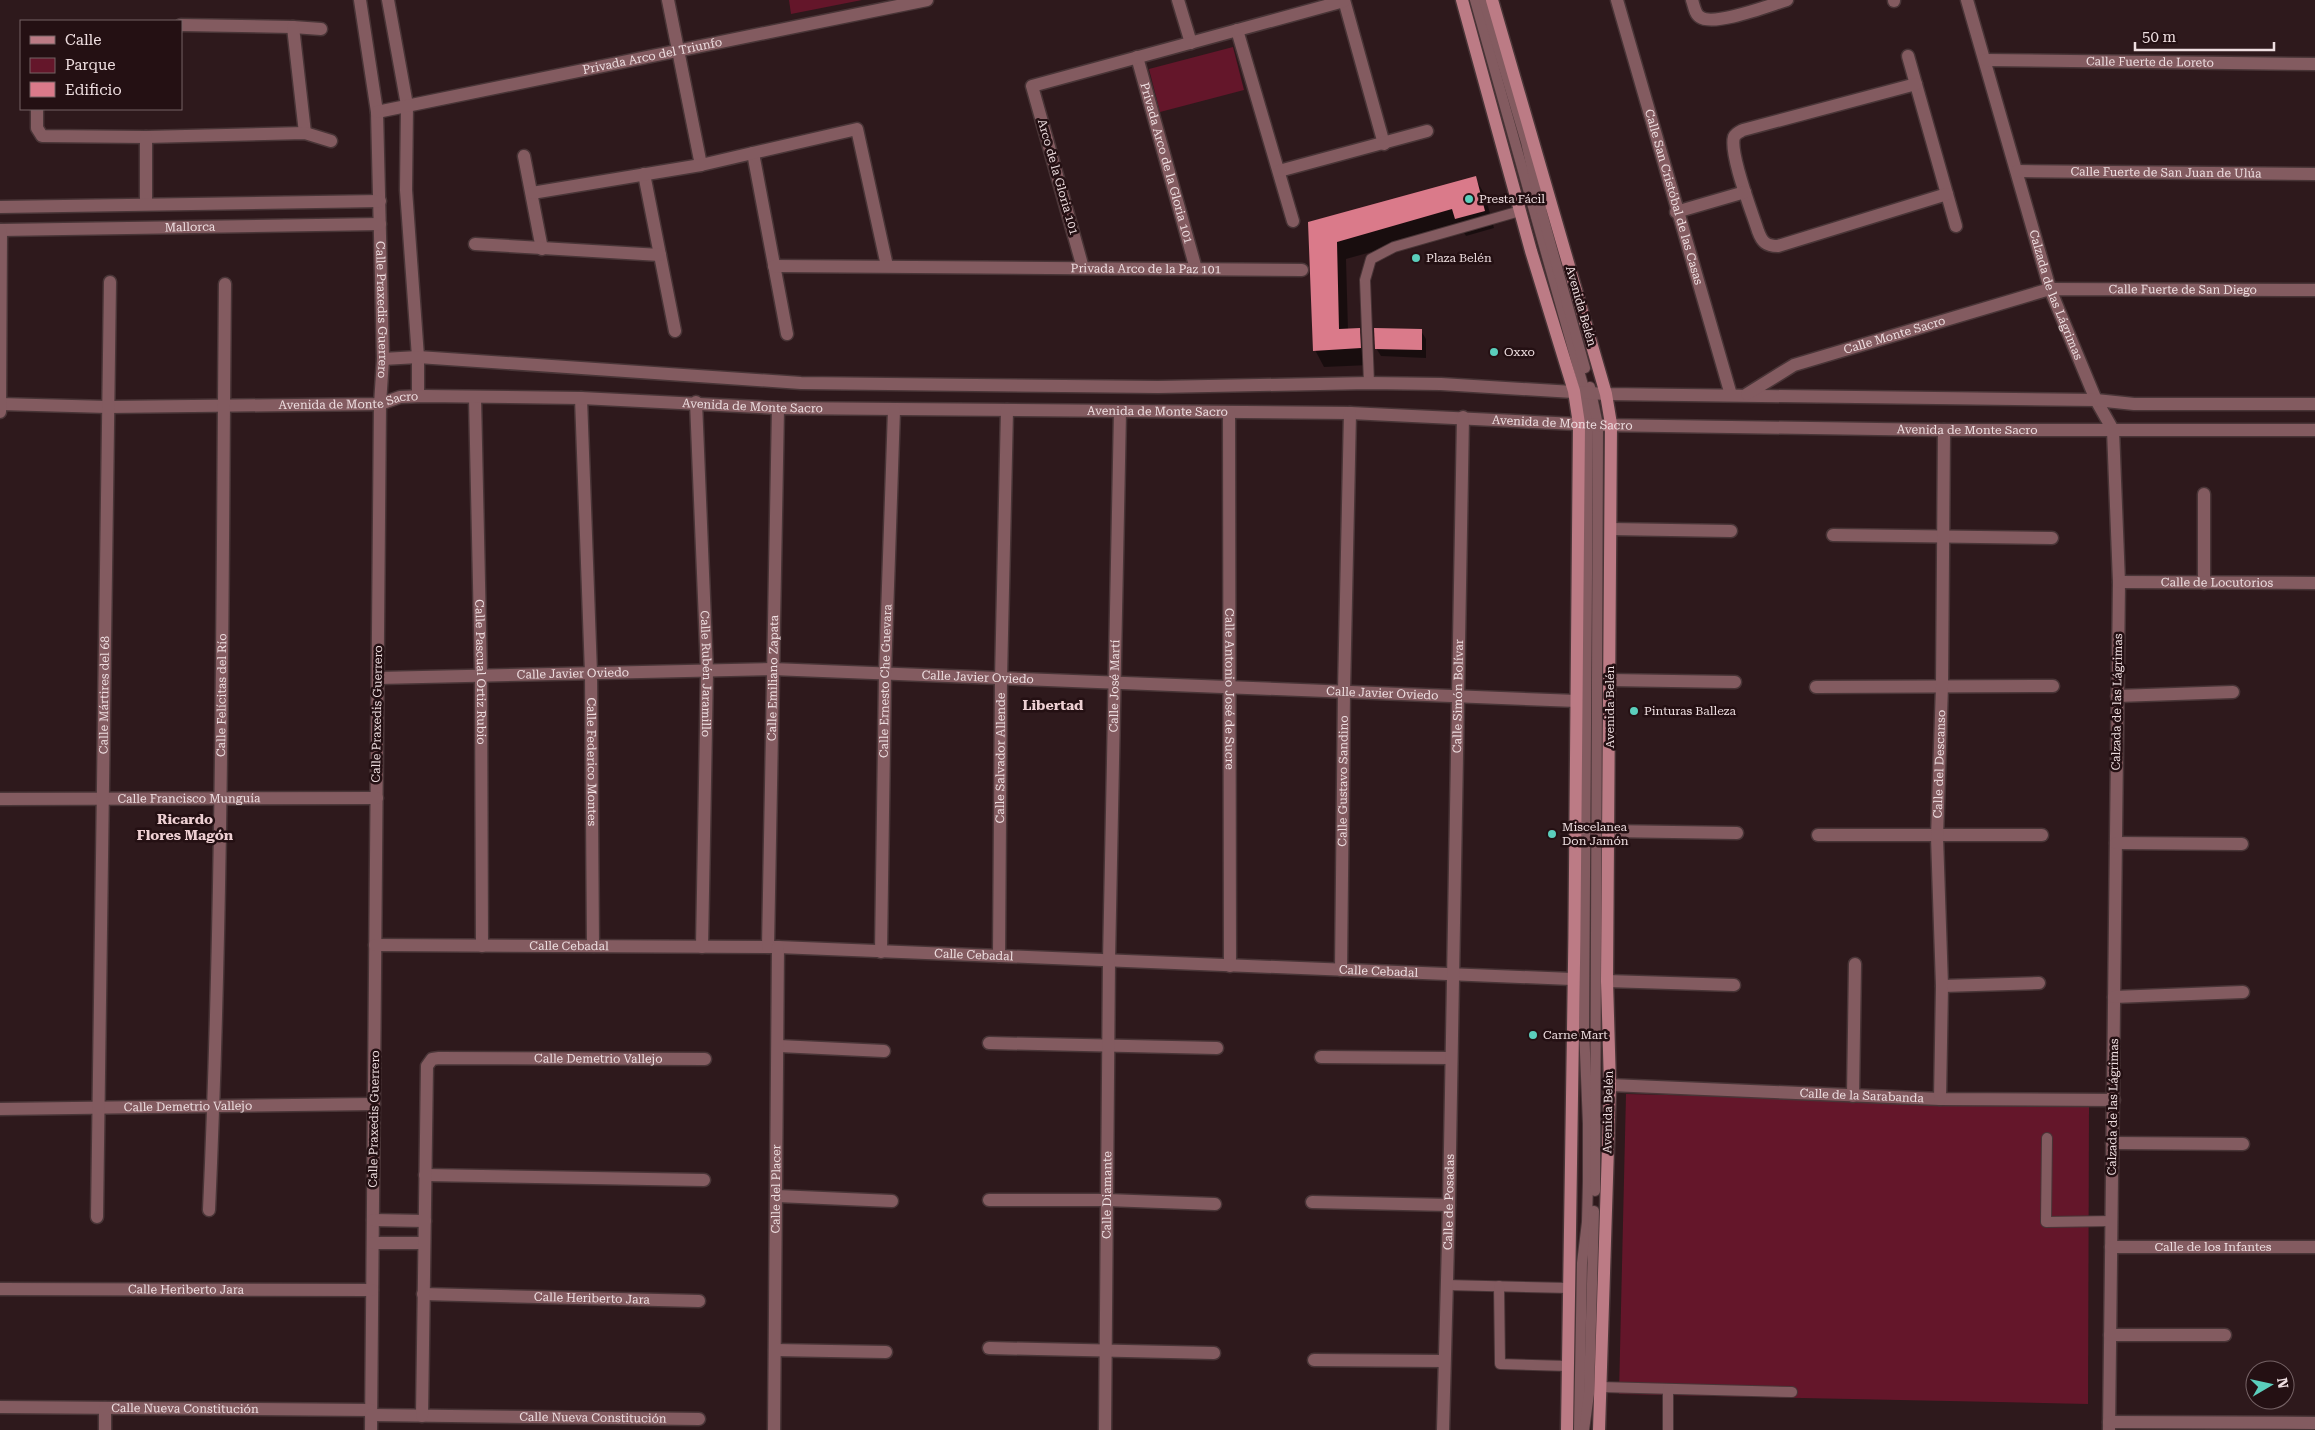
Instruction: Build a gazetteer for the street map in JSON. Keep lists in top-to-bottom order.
{
  "streets": {
    "main road": ["Avenida Belén"],
    "street": [
      "Privada Arco del Triunfo",
      "Calle Fuerte de Loreto",
      "Privada Arco de la Gloria 101",
      "Calle Fuerte de San Juan de Ulúa",
      "Arco de la Gloria 101",
      "Calle San Cristóbal de las Casas",
      "Mallorca",
      "Privada Arco de la Paz 101",
      "Calle Fuerte de San Diego",
      "Calzada de las Lágrimas",
      "Calle Praxedis Guerrero",
      "Calle Monte Sacro",
      "Avenida de Monte Sacro",
      "Calle de Locutorios",
      "Calle Pascual Ortiz Rubio",
      "Calle Javier Oviedo",
      "Calle Rubén Jaramillo",
      "Calle Emiliano Zapata",
      "Calle Ernesto Che Guevara",
      "Calle José Martí",
      "Calle Antonio José de Sucre",
      "Calle Mártires del 68",
      "Calle Felícitas del Río",
      "Calle Simón Bolívar",
      "Calle Salvador Allende",
      "Calle Federico Montes",
      "Calle del Descanso",
      "Calle Gustavo Sandino",
      "Calle Francisco Munguía",
      "Calle Cebadal",
      "Calle Demetrio Vallejo",
      "Calle de la Sarabanda",
      "Calle del Placer",
      "Calle Diamante",
      "Calle de Posadas",
      "Calle de los Infantes",
      "Calle Heriberto Jara",
      "Calle Nueva Constitución"
    ]
  },
  "crossings": [
    ["Privada Arco del Triunfo", "Calle Praxedis Guerrero"],
    ["Calle Fuerte de Loreto", "Calzada de las Lágrimas"],
    ["Privada Arco de la Gloria 101", "Arco de la Gloria 101"],
    ["Privada Arco de la Gloria 101", "Privada Arco de la Paz 101"],
    ["Calle Fuerte de San Juan de Ulúa", "Calzada de las Lágrimas"],
    ["Arco de la Gloria 101", "Privada Arco de la Paz 101"],
    ["Calle San Cristóbal de las Casas", "Avenida de Monte Sacro"],
    ["Mallorca", "Calle Praxedis Guerrero"],
    ["Calle Fuerte de San Diego", "Calzada de las Lágrimas"],
    ["Calle Fuerte de San Diego", "Calle Monte Sacro"],
    ["Calzada de las Lágrimas", "Calle Monte Sacro"],
    ["Calzada de las Lágrimas", "Avenida de Monte Sacro"],
    ["Calzada de las Lágrimas", "Calle de Locutorios"],
    ["Calzada de las Lágrimas", "Calle de la Sarabanda"],
    ["Calzada de las Lágrimas", "Calle de los Infantes"],
    ["Avenida Belén", "Avenida de Monte Sacro"],
    ["Avenida Belén", "Calle Javier Oviedo"],
    ["Avenida Belén", "Calle Cebadal"],
    ["Avenida Belén", "Calle de la Sarabanda"],
    ["Calle Praxedis Guerrero", "Avenida de Monte Sacro"],
    ["Calle Praxedis Guerrero", "Calle Javier Oviedo"],
    ["Calle Praxedis Guerrero", "Calle Francisco Munguía"],
    ["Calle Praxedis Guerrero", "Calle Cebadal"],
    ["Calle Praxedis Guerrero", "Calle Demetrio Vallejo"],
    ["Calle Praxedis Guerrero", "Calle Heriberto Jara"],
    ["Calle Praxedis Guerrero", "Calle Nueva Constitución"],
    ["Calle Monte Sacro", "Avenida de Monte Sacro"],
    ["Avenida de Monte Sacro", "Calle Pascual Ortiz Rubio"],
    ["Avenida de Monte Sacro", "Calle Rubén Jaramillo"],
    ["Avenida de Monte Sacro", "Calle Emiliano Zapata"],
    ["Avenida de Monte Sacro", "Calle Ernesto Che Guevara"],
    ["Avenida de Monte Sacro", "Calle José Martí"],
    ["Avenida de Monte Sacro", "Calle Antonio José de Sucre"],
    ["Avenida de Monte Sacro", "Calle Mártires del 68"],
    ["Avenida de Monte Sacro", "Calle Felícitas del Río"],
    ["Avenida de Monte Sacro", "Calle Simón Bolívar"],
    ["Avenida de Monte Sacro", "Calle Salvador Allende"],
    ["Avenida de Monte Sacro", "Calle Federico Montes"],
    ["Avenida de Monte Sacro", "Calle del Descanso"],
    ["Avenida de Monte Sacro", "Calle Gustavo Sandino"],
    ["Calle Pascual Ortiz Rubio", "Calle Javier Oviedo"],
    ["Calle Pascual Ortiz Rubio", "Calle Cebadal"],
    ["Calle Javier Oviedo", "Calle Rubén Jaramillo"],
    ["Calle Javier Oviedo", "Calle Emiliano Zapata"],
    ["Calle Javier Oviedo", "Calle Ernesto Che Guevara"],
    ["Calle Javier Oviedo", "Calle José Martí"],
    ["Calle Javier Oviedo", "Calle Antonio José de Sucre"],
    ["Calle Javier Oviedo", "Calle Simón Bolívar"],
    ["Calle Javier Oviedo", "Calle Salvador Allende"],
    ["Calle Javier Oviedo", "Calle Federico Montes"],
    ["Calle Javier Oviedo", "Calle Gustavo Sandino"],
    ["Calle Rubén Jaramillo", "Calle Cebadal"],
    ["Calle Emiliano Zapata", "Calle Cebadal"],
    ["Calle Emiliano Zapata", "Calle del Placer"],
    ["Calle Ernesto Che Guevara", "Calle Cebadal"],
    ["Calle José Martí", "Calle Cebadal"],
    ["Calle José Martí", "Calle Diamante"],
    ["Calle Antonio José de Sucre", "Calle Cebadal"],
    ["Calle Mártires del 68", "Calle Francisco Munguía"],
    ["Calle Mártires del 68", "Calle Demetrio Vallejo"],
    ["Calle Felícitas del Río", "Calle Francisco Munguía"],
    ["Calle Felícitas del Río", "Calle Demetrio Vallejo"],
    ["Calle Simón Bolívar", "Calle Cebadal"],
    ["Calle Simón Bolívar", "Calle de Posadas"],
    ["Calle Salvador Allende", "Calle Cebadal"],
    ["Calle Federico Montes", "Calle Cebadal"],
    ["Calle del Descanso", "Calle de la Sarabanda"],
    ["Calle Gustavo Sandino", "Calle Cebadal"],
    ["Calle Cebadal", "Calle del Placer"],
    ["Calle Cebadal", "Calle Diamante"],
    ["Calle Cebadal", "Calle de Posadas"]
  ],
  "districts": ["Libertad", "Ricardo Flores Magón"],
  "places": [
    "Presta Fácil",
    "Plaza Belén",
    "Oxxo",
    "Pinturas Balleza",
    "Miscelanea Don Jamón",
    "Carne Mart"
  ],
  "legend": ["Calle", "Parque", "Edificio"],
  "scale_bar": "50 m",
  "north": "right"
}
